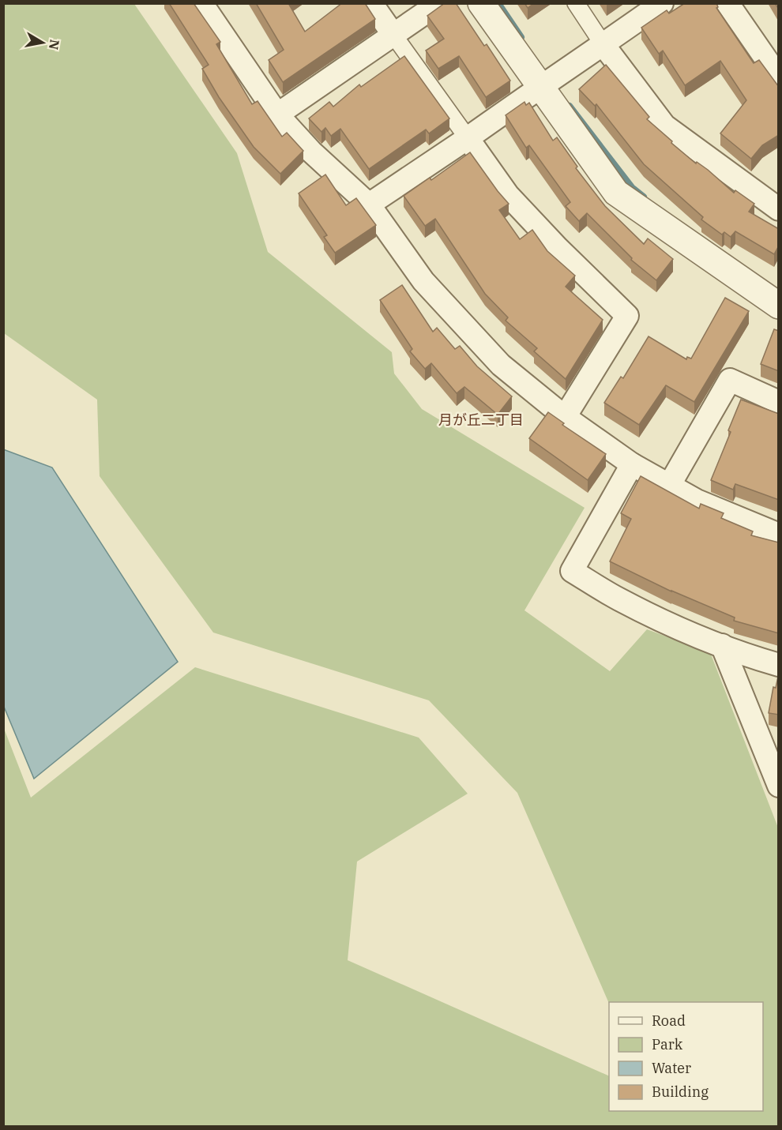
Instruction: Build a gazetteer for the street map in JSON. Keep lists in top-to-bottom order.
{
  "districts": ["月が丘二丁目"],
  "legend": [
    "Road",
    "Park",
    "Water",
    "Building"
  ],
  "north": "right"
}
